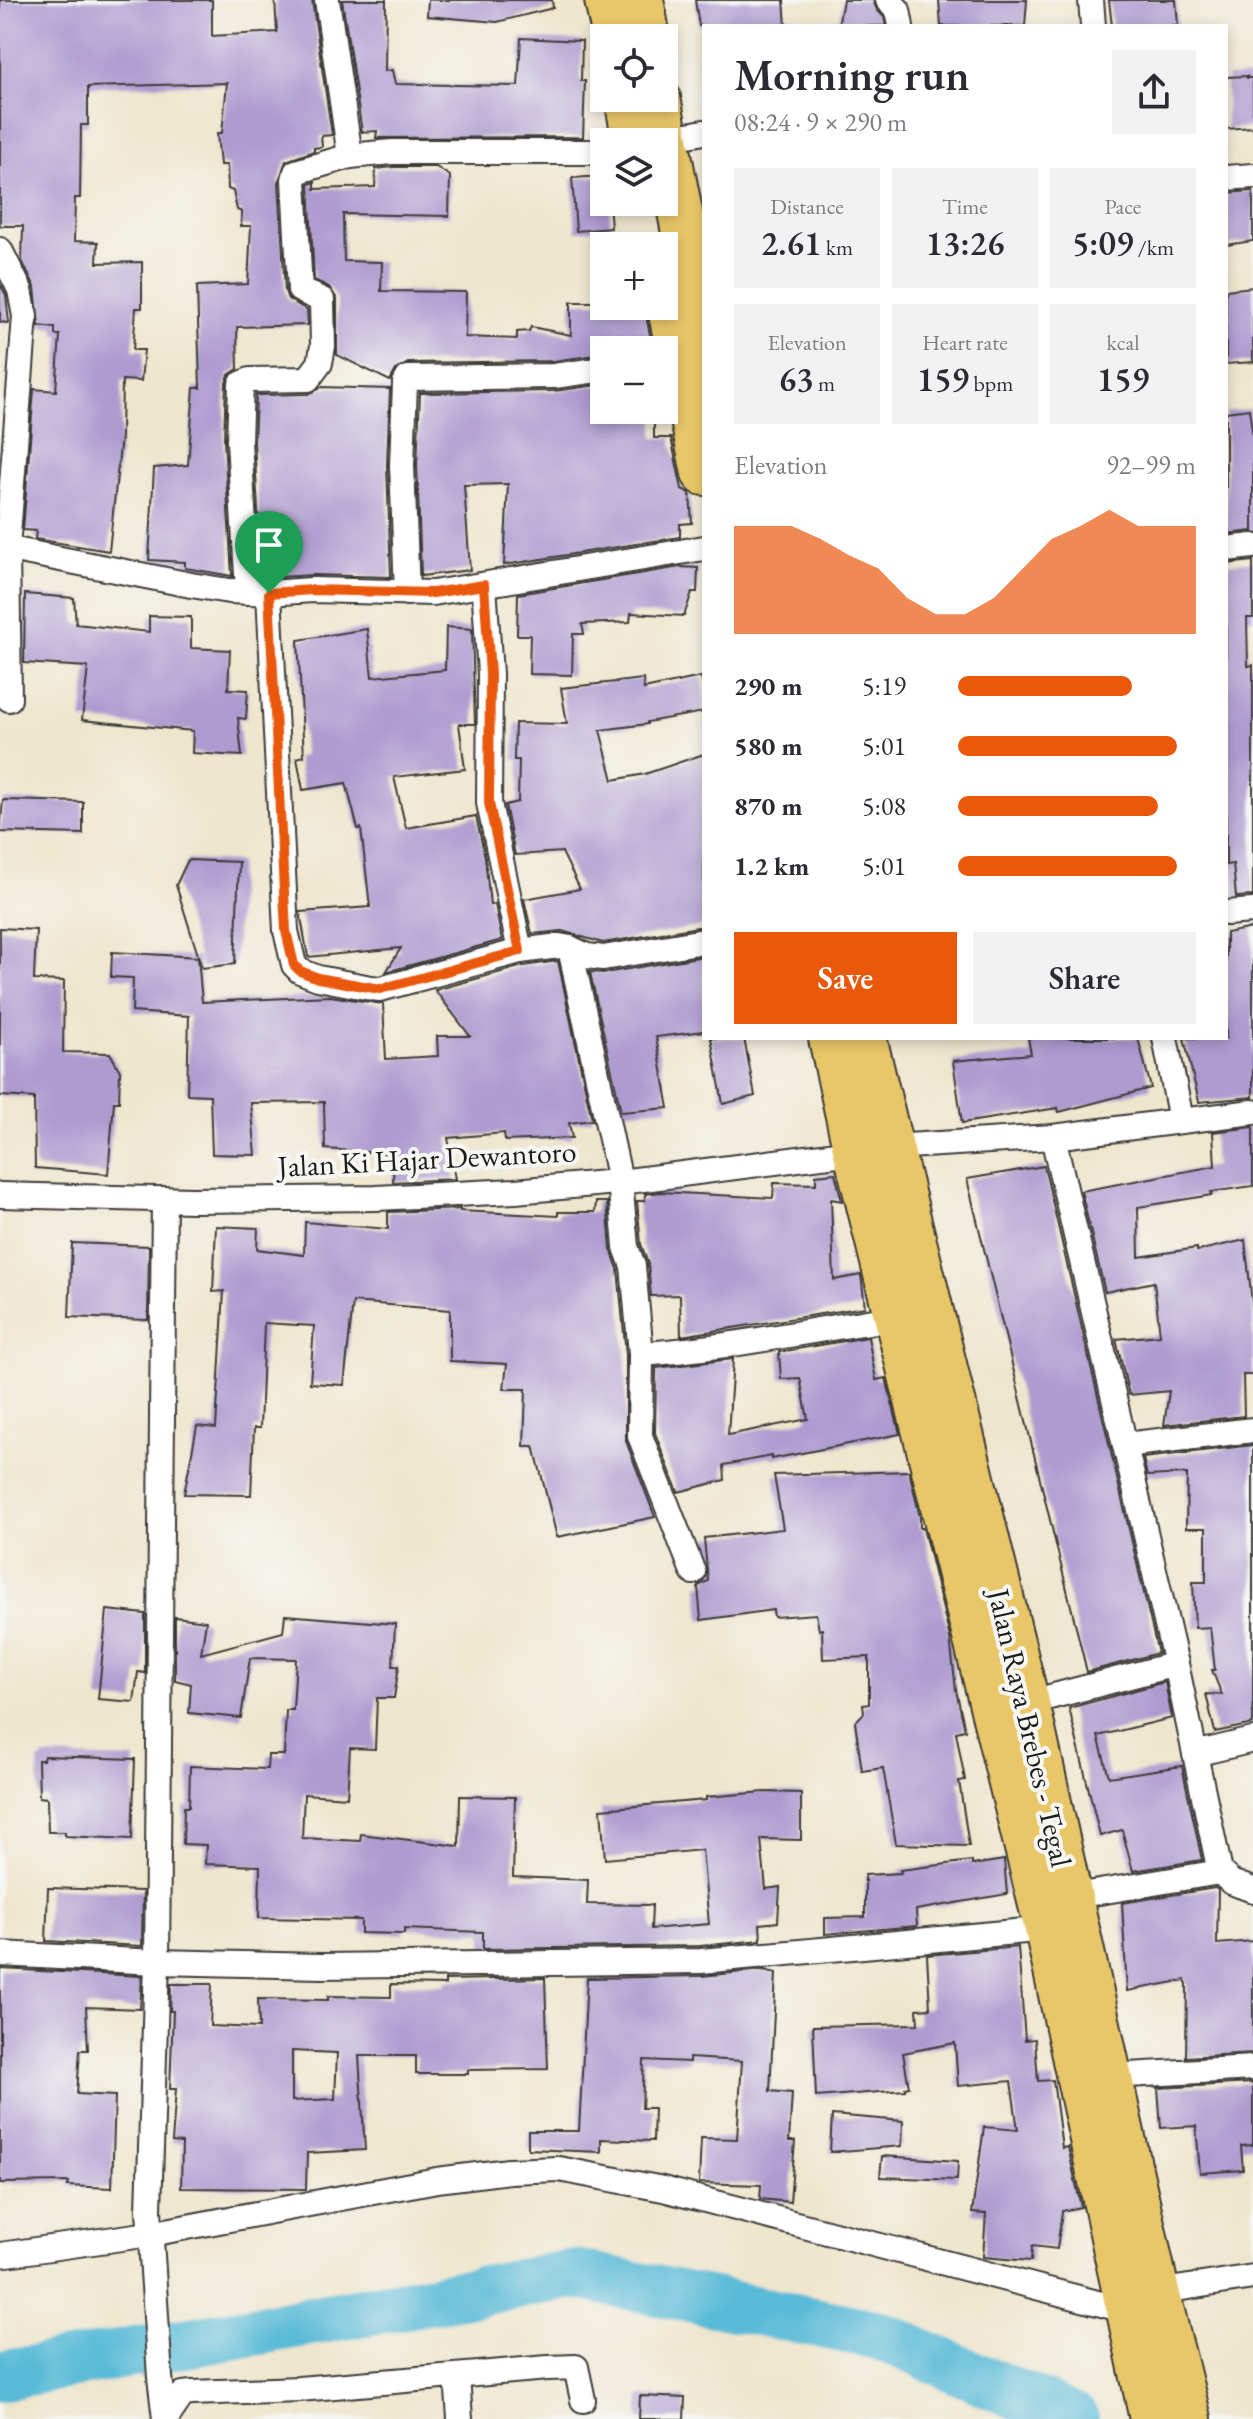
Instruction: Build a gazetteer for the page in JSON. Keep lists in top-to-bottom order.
{
  "streets": {
    "highway": ["Jalan Raya Brebes - Tegal"],
    "street": ["Jalan Ki Hajar Dewantoro"]
  },
  "crossings": [
    ["Jalan Ki Hajar Dewantoro", "Jalan Raya Brebes - Tegal"]
  ],
  "page": {
    "map_buttons": ["+", "−"],
    "heading": ["Morning run", "08:24 · 9 × 290 m"],
    "stats": [
      ["Distance", "2.61 km"],
      ["Time", "13:26"],
      ["Pace", "5:09 /km"],
      ["Elevation", "63 m"],
      ["Heart rate", "159 bpm"],
      ["kcal", "159"]
    ],
    "chart": ["Elevation", "92–99 m"],
    "list": [
      {
        "name": "290 m",
        "note": "5:19"
      },
      {
        "name": "580 m",
        "note": "5:01"
      },
      {
        "name": "870 m",
        "note": "5:08"
      },
      {
        "name": "1.2 km",
        "note": "5:01"
      }
    ],
    "buttons": ["Save", "Share"]
  }
}
